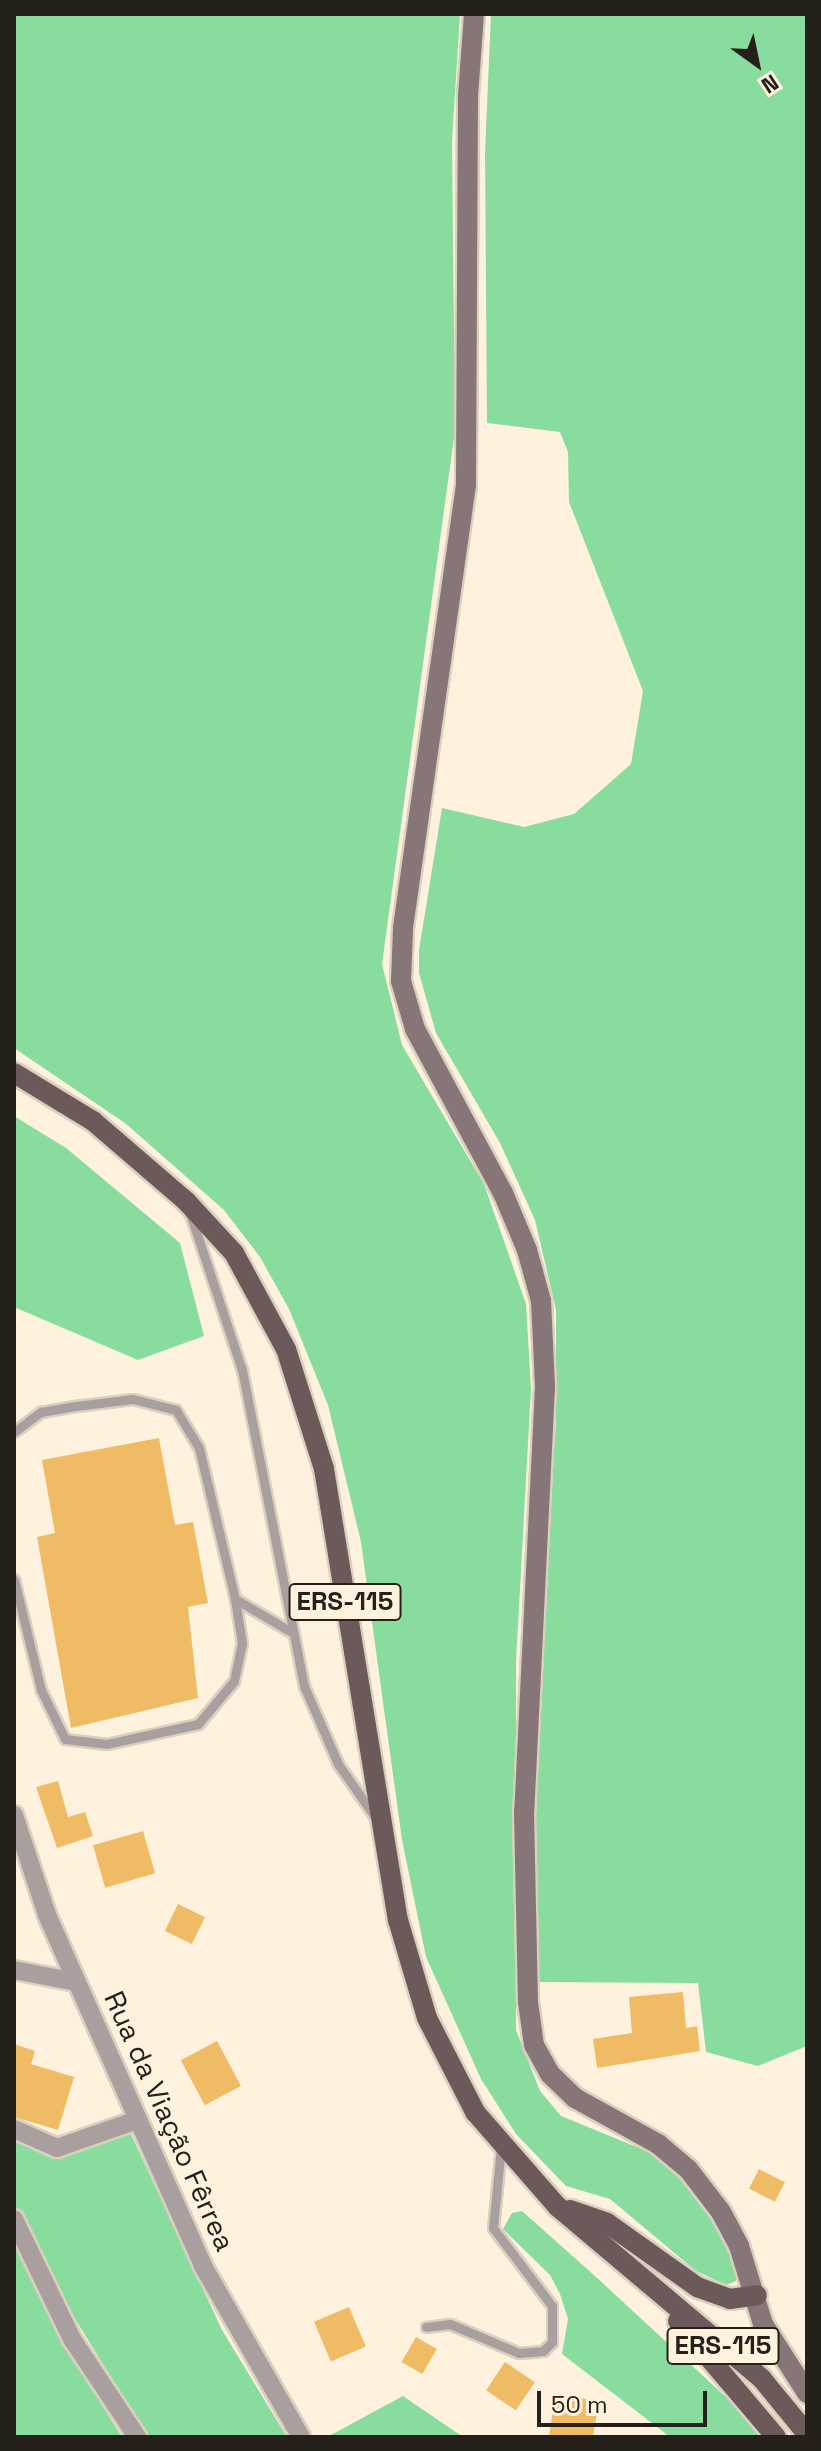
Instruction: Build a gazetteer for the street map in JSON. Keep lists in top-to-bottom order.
{
  "streets": {
    "main road": ["ERS-115"],
    "street": ["Rua da Viação Fêrrea"]
  },
  "scale_bar": "50 m",
  "north": "bottom right"
}
